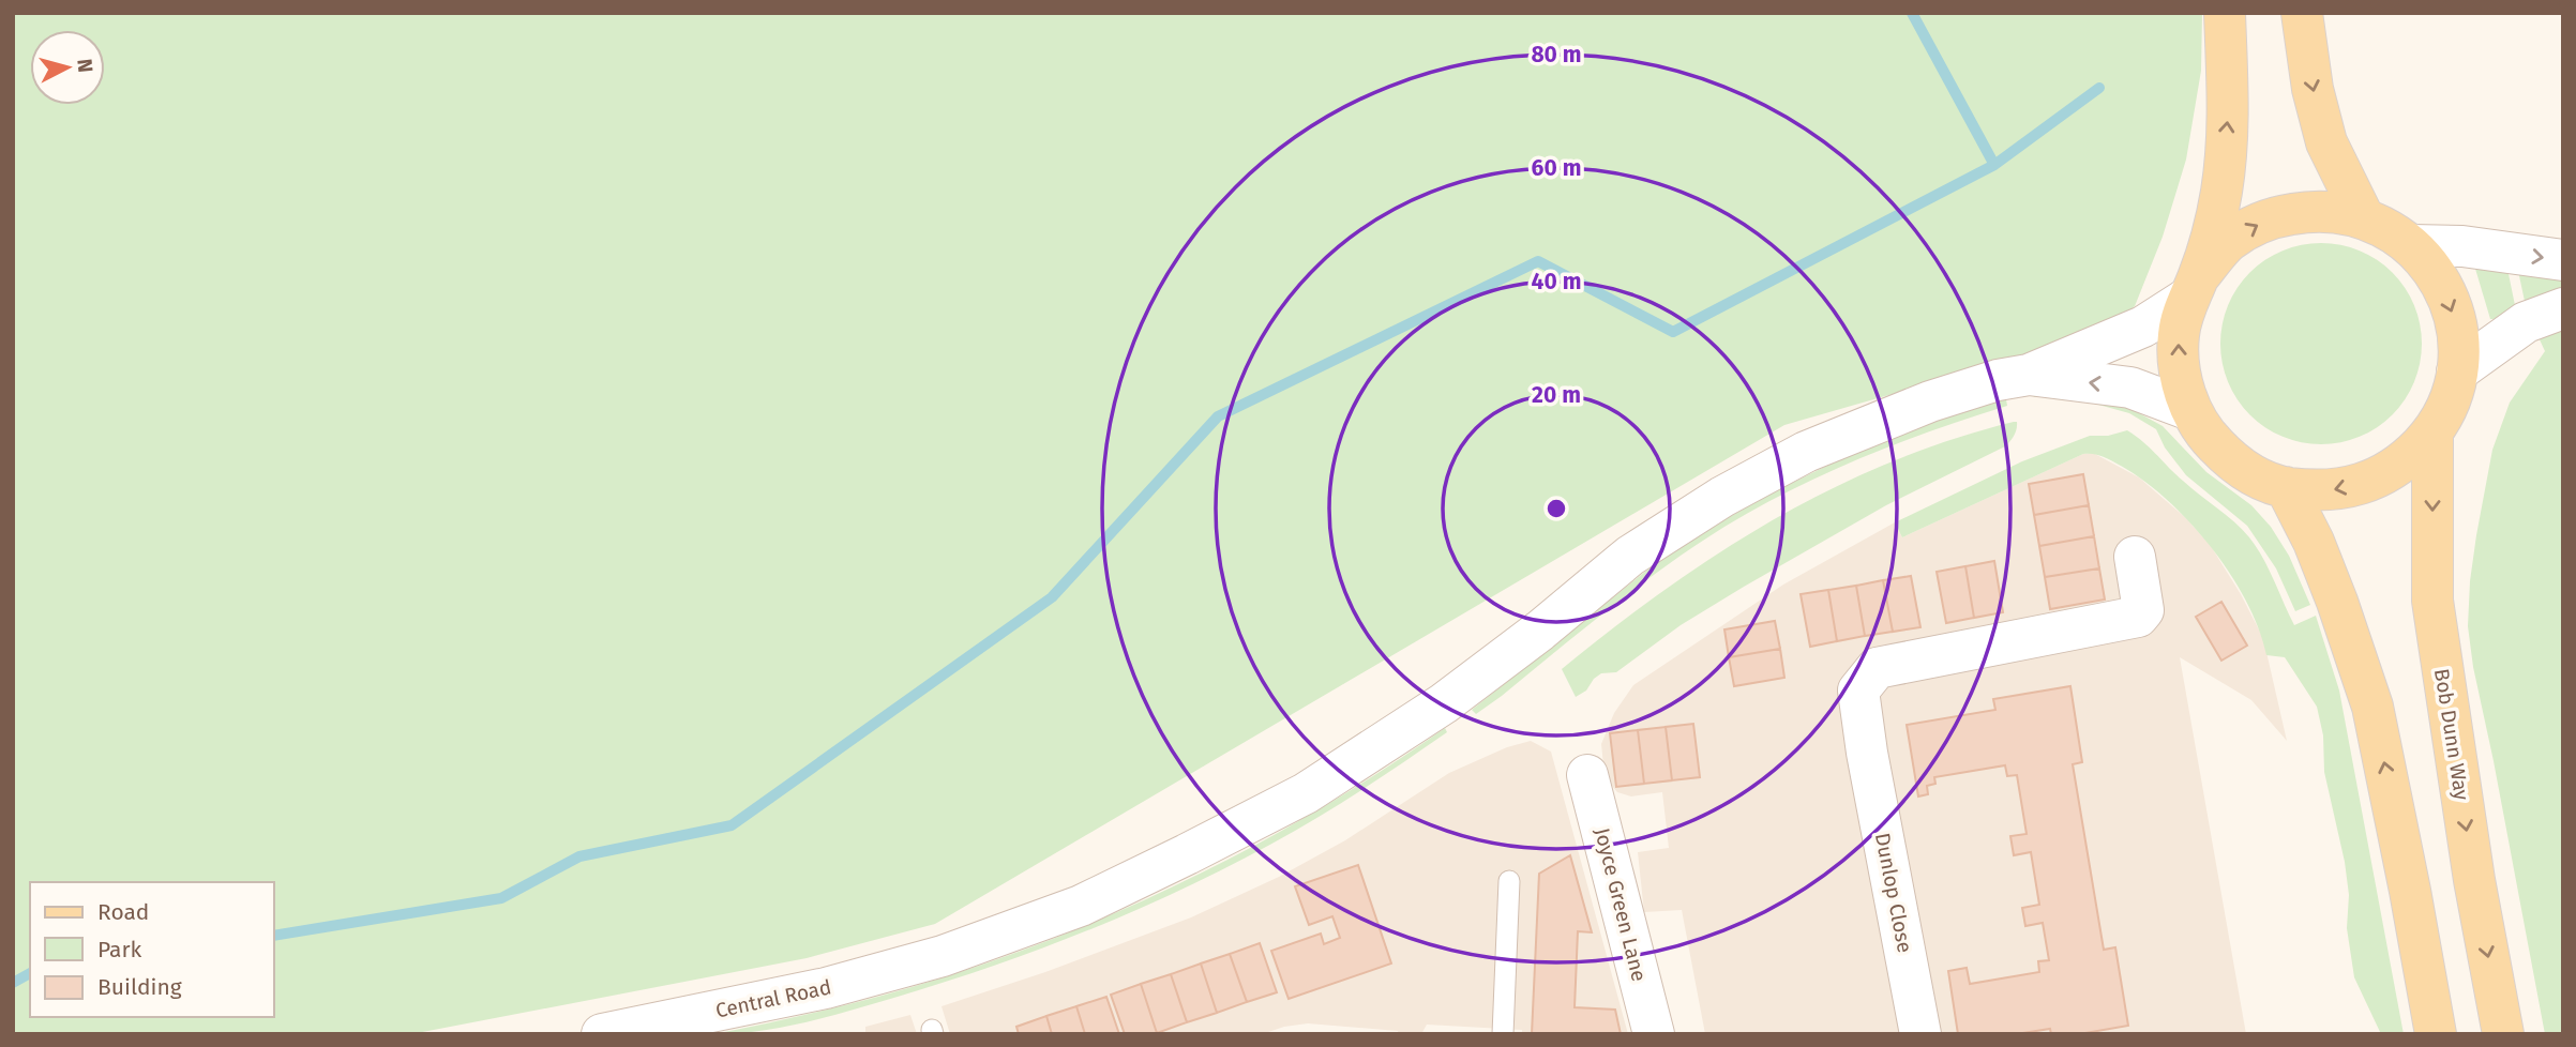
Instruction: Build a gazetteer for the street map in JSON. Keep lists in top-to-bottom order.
{
  "streets": {
    "main road": ["Bob Dunn Way"],
    "street": ["Dunlop Close", "Joyce Green Lane", "Central Road"]
  },
  "legend": ["Road", "Park", "Building"],
  "north": "right",
  "rings": [
    "80 m",
    "60 m",
    "40 m",
    "20 m"
  ]
}
